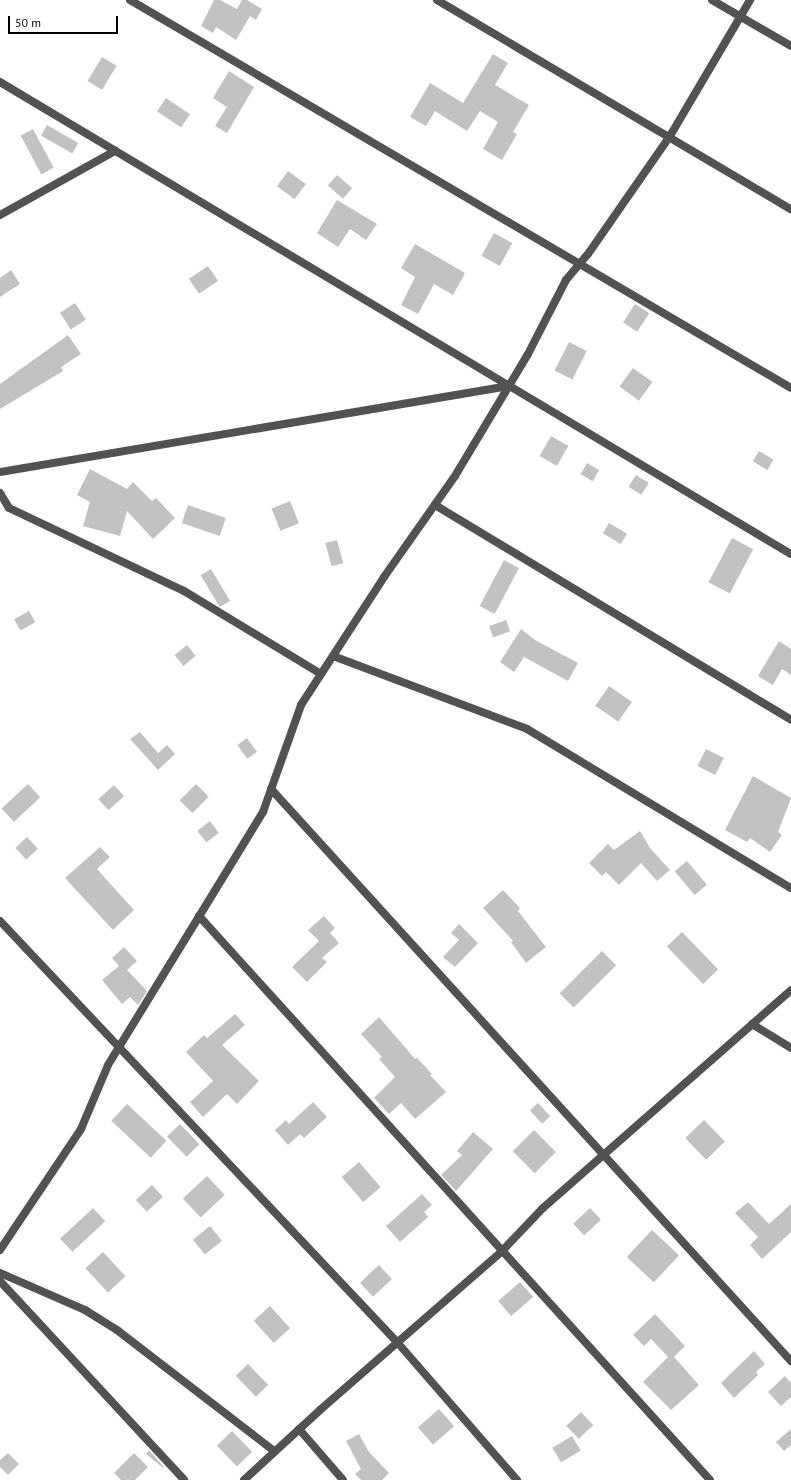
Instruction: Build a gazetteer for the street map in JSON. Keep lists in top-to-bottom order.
{
  "scale_bar": "50 m"
}
